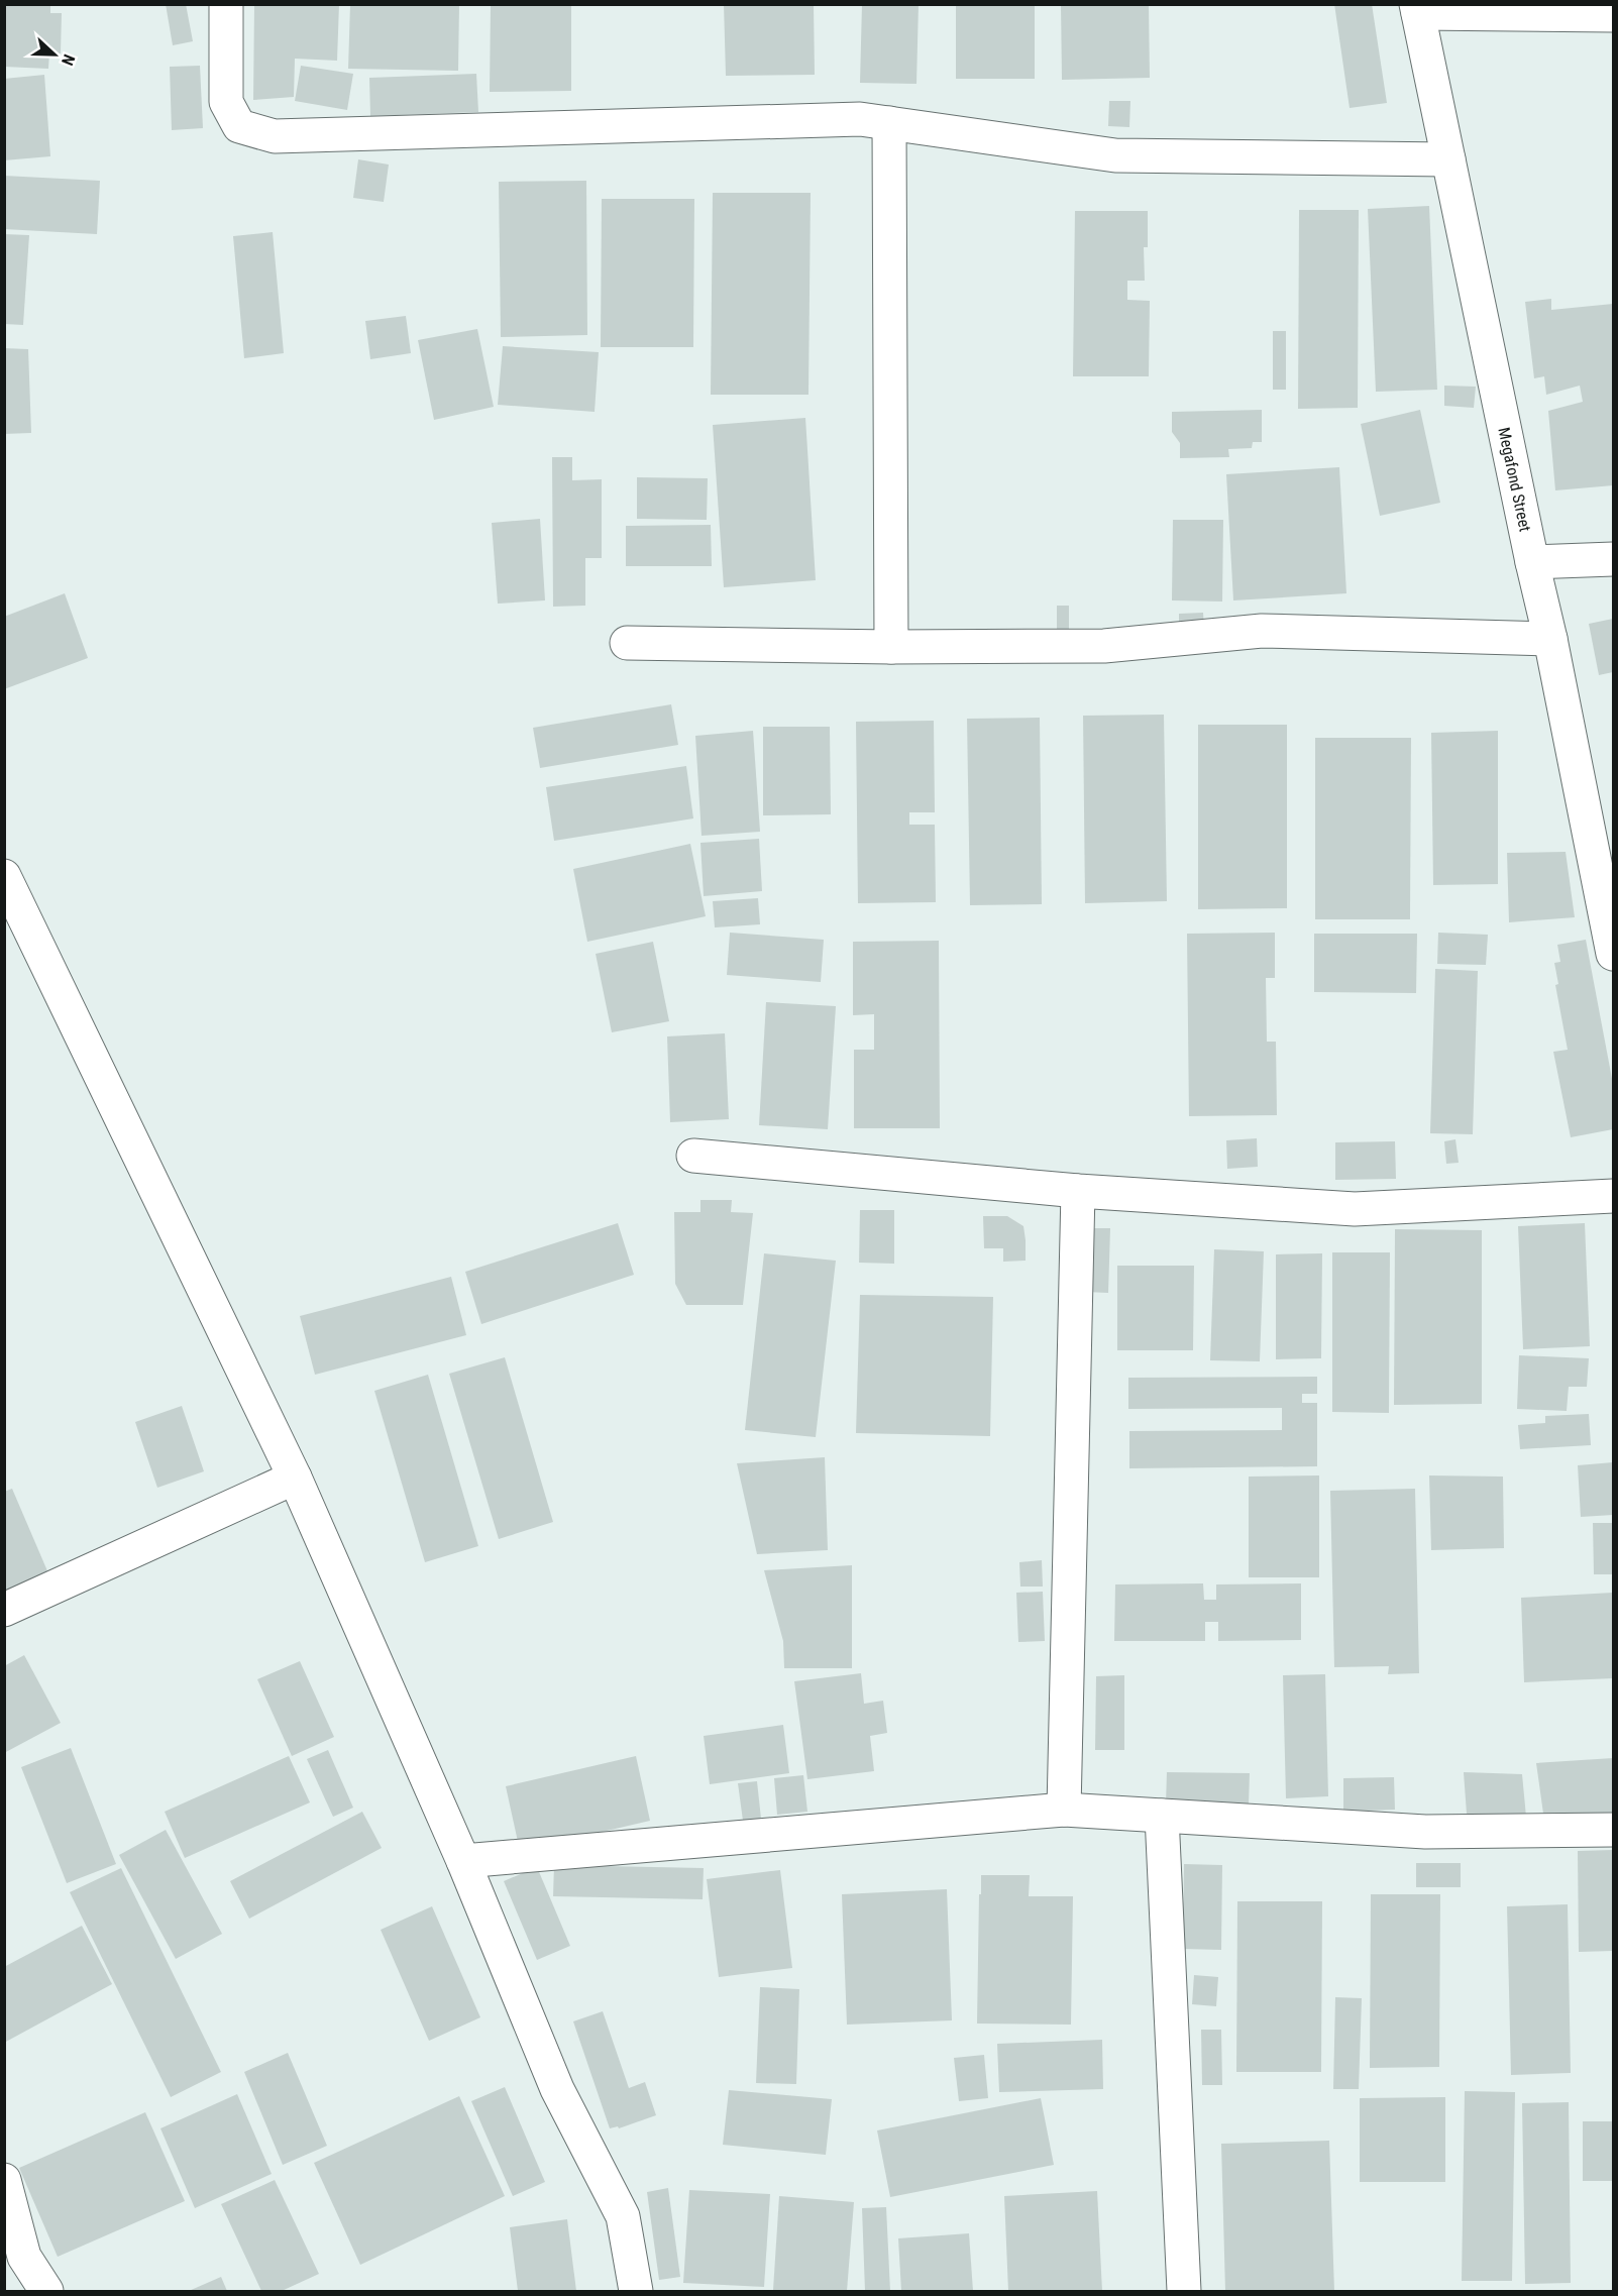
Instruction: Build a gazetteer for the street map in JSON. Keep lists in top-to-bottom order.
{
  "streets": {
    "street": ["Megafond Street"]
  },
  "north": "right"
}
